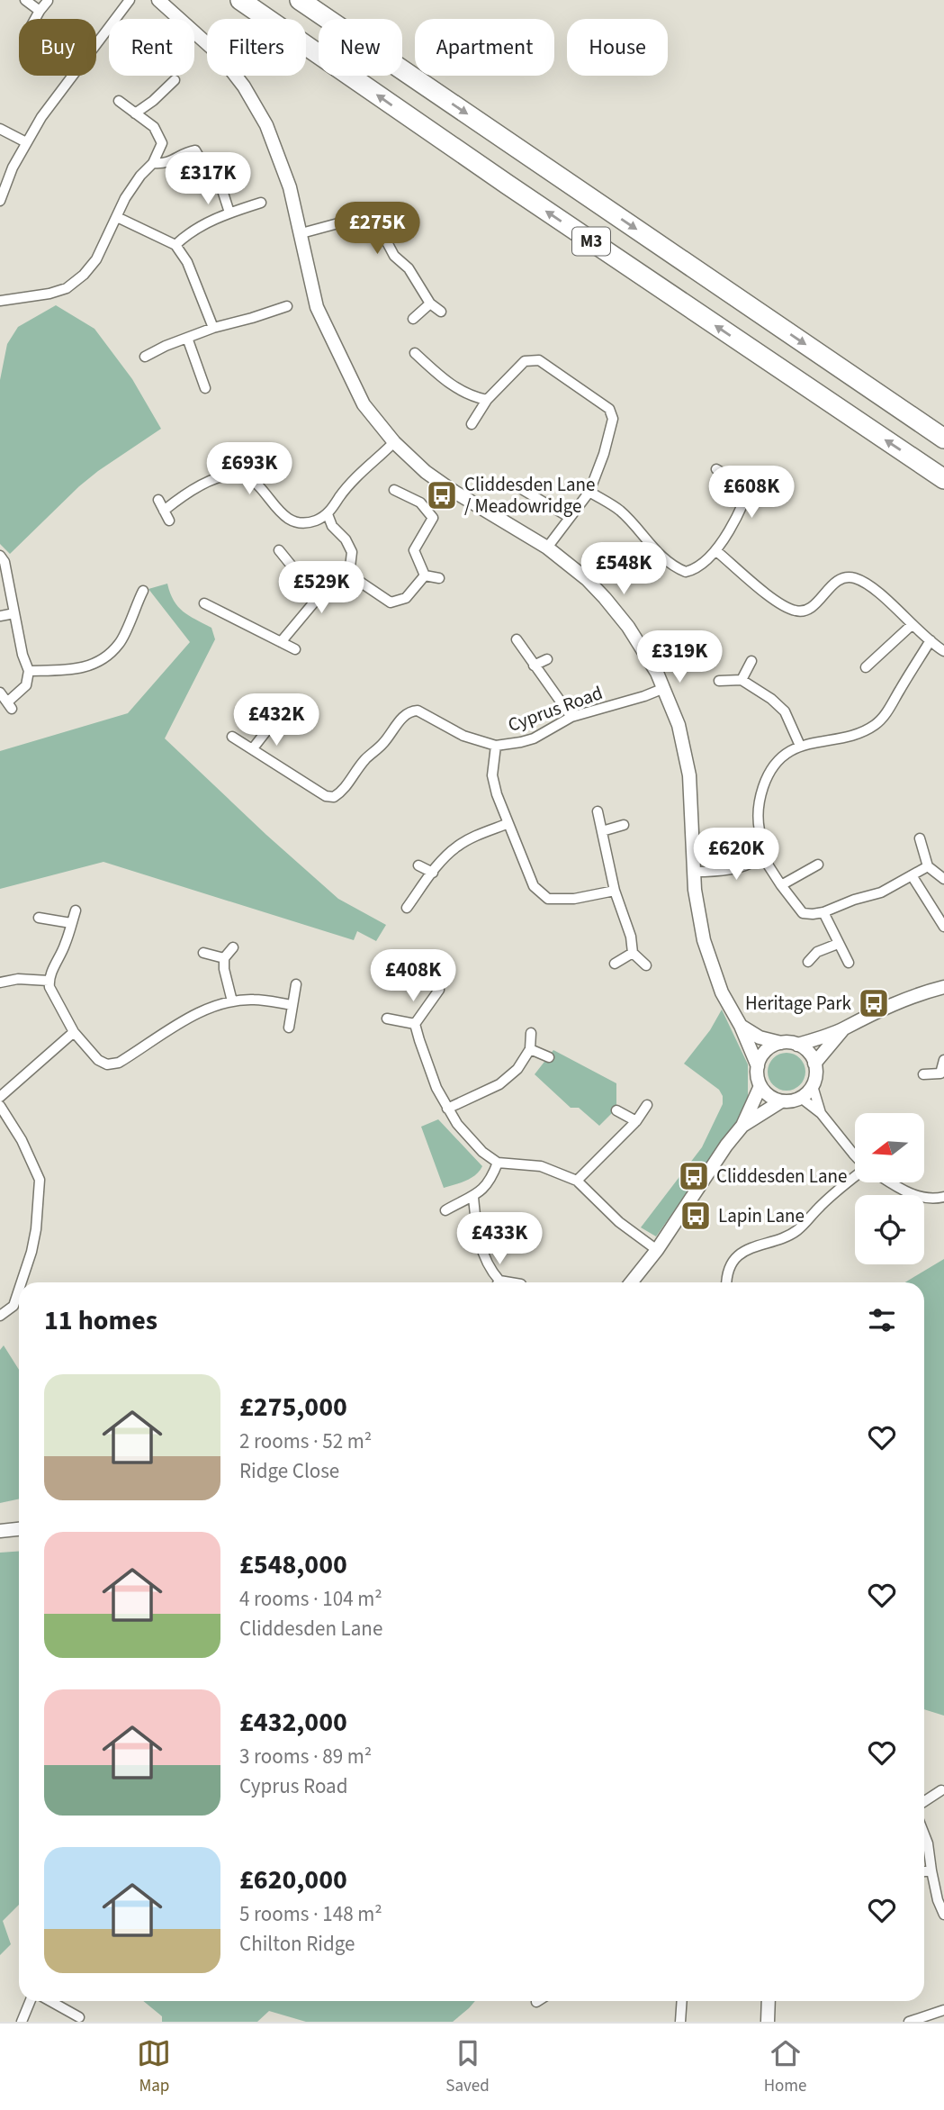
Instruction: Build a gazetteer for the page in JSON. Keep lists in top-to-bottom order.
{
  "streets": {
    "highway": ["M3"],
    "street": ["Cyprus Road"]
  },
  "places": {
    "bus stop": [
      "Cliddesden Lane / Meadowridge",
      "Heritage Park",
      "Cliddesden Lane",
      "Lapin Lane"
    ]
  },
  "north": "left",
  "page": {
    "chip": [
      "Buy",
      "Rent",
      "Filters",
      "New",
      "Apartment",
      "House"
    ],
    "price": [
      "£317K",
      "£275K",
      "£693K",
      "£608K",
      "£548K",
      "£529K",
      "£319K",
      "£432K",
      "£620K",
      "£408K",
      "£433K"
    ],
    "heading": "11 homes",
    "list": [
      {
        "name": "£275,000",
        "note": "2 rooms · 52 m² · Ridge Close"
      },
      {
        "name": "£548,000",
        "note": "4 rooms · 104 m² · Cliddesden Lane"
      },
      {
        "name": "£432,000",
        "note": "3 rooms · 89 m² · Cyprus Road"
      },
      {
        "name": "£620,000",
        "note": "5 rooms · 148 m² · Chilton Ridge"
      }
    ],
    "tabs": ["Map", "Saved", "Home"]
  }
}
